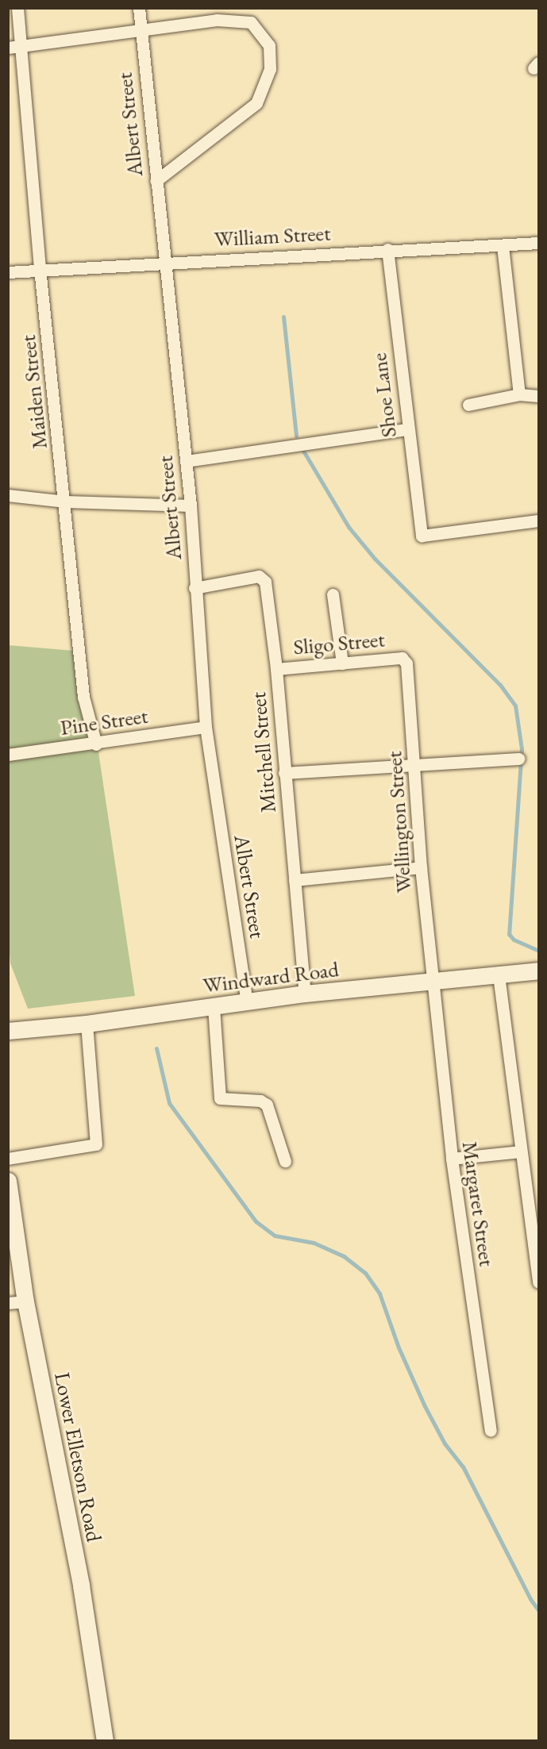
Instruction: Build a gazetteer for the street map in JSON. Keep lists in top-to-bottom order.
{
  "streets": {
    "street": [
      "Albert Street",
      "William Street",
      "Maiden Street",
      "Shoe Lane",
      "Sligo Street",
      "Pine Street",
      "Mitchell Street",
      "Wellington Street",
      "Windward Road",
      "Margaret Street",
      "Lower Elletson Road"
    ]
  },
  "crossings": [
    ["Albert Street", "William Street"],
    ["Albert Street", "Pine Street"],
    ["Albert Street", "Mitchell Street"],
    ["Albert Street", "Windward Road"],
    ["William Street", "Maiden Street"],
    ["William Street", "Shoe Lane"],
    ["Maiden Street", "Pine Street"],
    ["Sligo Street", "Mitchell Street"],
    ["Sligo Street", "Wellington Street"],
    ["Mitchell Street", "Windward Road"],
    ["Wellington Street", "Windward Road"],
    ["Wellington Street", "Margaret Street"],
    ["Windward Road", "Margaret Street"]
  ]
}
